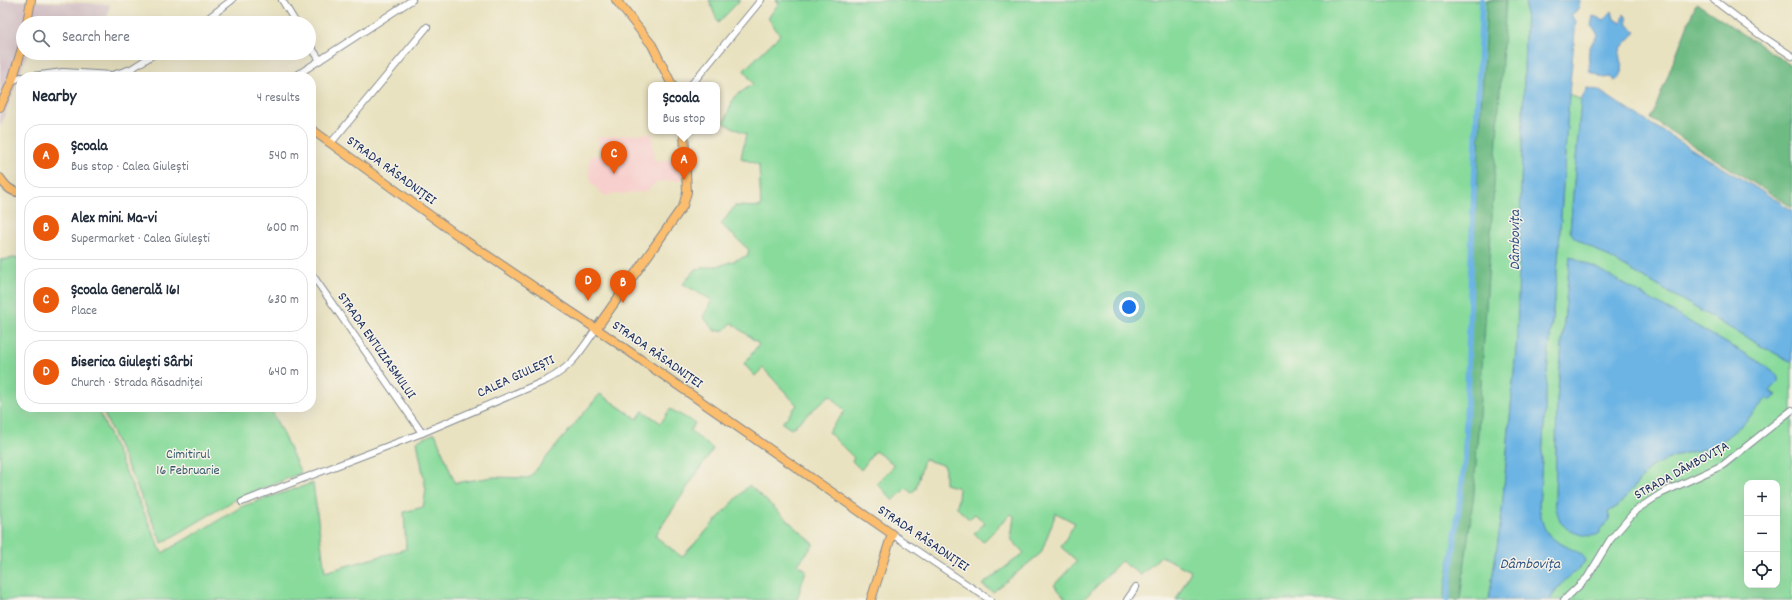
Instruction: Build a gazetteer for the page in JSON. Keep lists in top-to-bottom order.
{
  "streets": {
    "main road": ["STRADA RĂSADNIȚEI", "CALEA GIULEȘTI"],
    "street": ["STRADA ENTUZIASMULUI", "STRADA DÂMBOVIȚA"]
  },
  "crossings": [
    ["STRADA RĂSADNIȚEI", "CALEA GIULEȘTI"],
    ["STRADA ENTUZIASMULUI", "CALEA GIULEȘTI"]
  ],
  "water": ["Dâmbovița"],
  "parks": ["Cimitirul 16 Februarie"],
  "page": {
    "search": "Search here",
    "heading": ["Nearby", "4 results"],
    "popup": ["Școala", "Bus stop"],
    "list": [
      {
        "mark": "A",
        "name": "Școala",
        "note": "Bus stop · Calea Giulești",
        "value": "540 m"
      },
      {
        "mark": "B",
        "name": "Alex mini. Ma-vi",
        "note": "Supermarket · Calea Giulești",
        "value": "600 m"
      },
      {
        "mark": "C",
        "name": "Școala Generală 161",
        "note": "Place",
        "value": "630 m"
      },
      {
        "mark": "D",
        "name": "Biserica Giulești Sârbi",
        "note": "Church · Strada Răsadniței",
        "value": "640 m"
      }
    ],
    "pins": [
      "C",
      "A",
      "D",
      "B"
    ],
    "map_buttons": ["+", "−"]
  }
}
